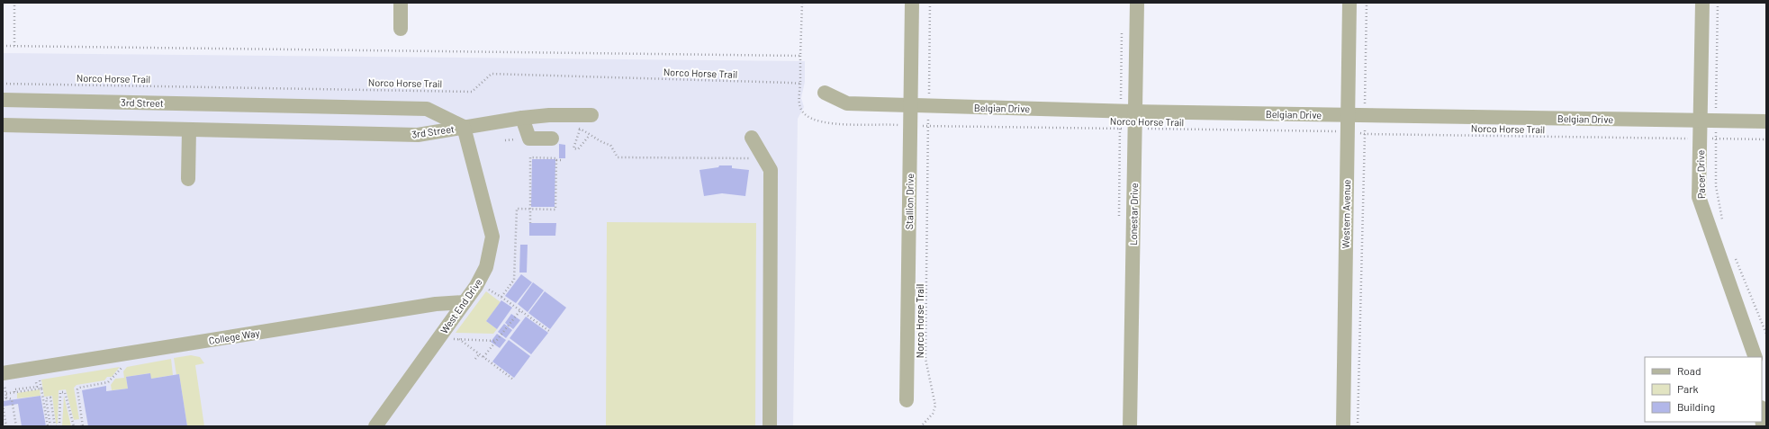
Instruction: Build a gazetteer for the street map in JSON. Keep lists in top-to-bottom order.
{
  "streets": {
    "street": [
      "3rd Street",
      "Belgian Drive",
      "Pacer Drive",
      "Stallion Drive",
      "Lonestar Drive",
      "Western Avenue",
      "West End Drive",
      "College Way"
    ],
    "path": ["Norco Horse Trail"]
  },
  "crossings": [
    ["Norco Horse Trail", "Belgian Drive"],
    ["Norco Horse Trail", "Pacer Drive"],
    ["Norco Horse Trail", "Stallion Drive"],
    ["Norco Horse Trail", "Lonestar Drive"],
    ["Norco Horse Trail", "Western Avenue"],
    ["3rd Street", "West End Drive"],
    ["Belgian Drive", "Pacer Drive"],
    ["Belgian Drive", "Stallion Drive"],
    ["Belgian Drive", "Lonestar Drive"],
    ["Belgian Drive", "Western Avenue"],
    ["West End Drive", "College Way"]
  ],
  "legend": ["Road", "Park", "Building"]
}
